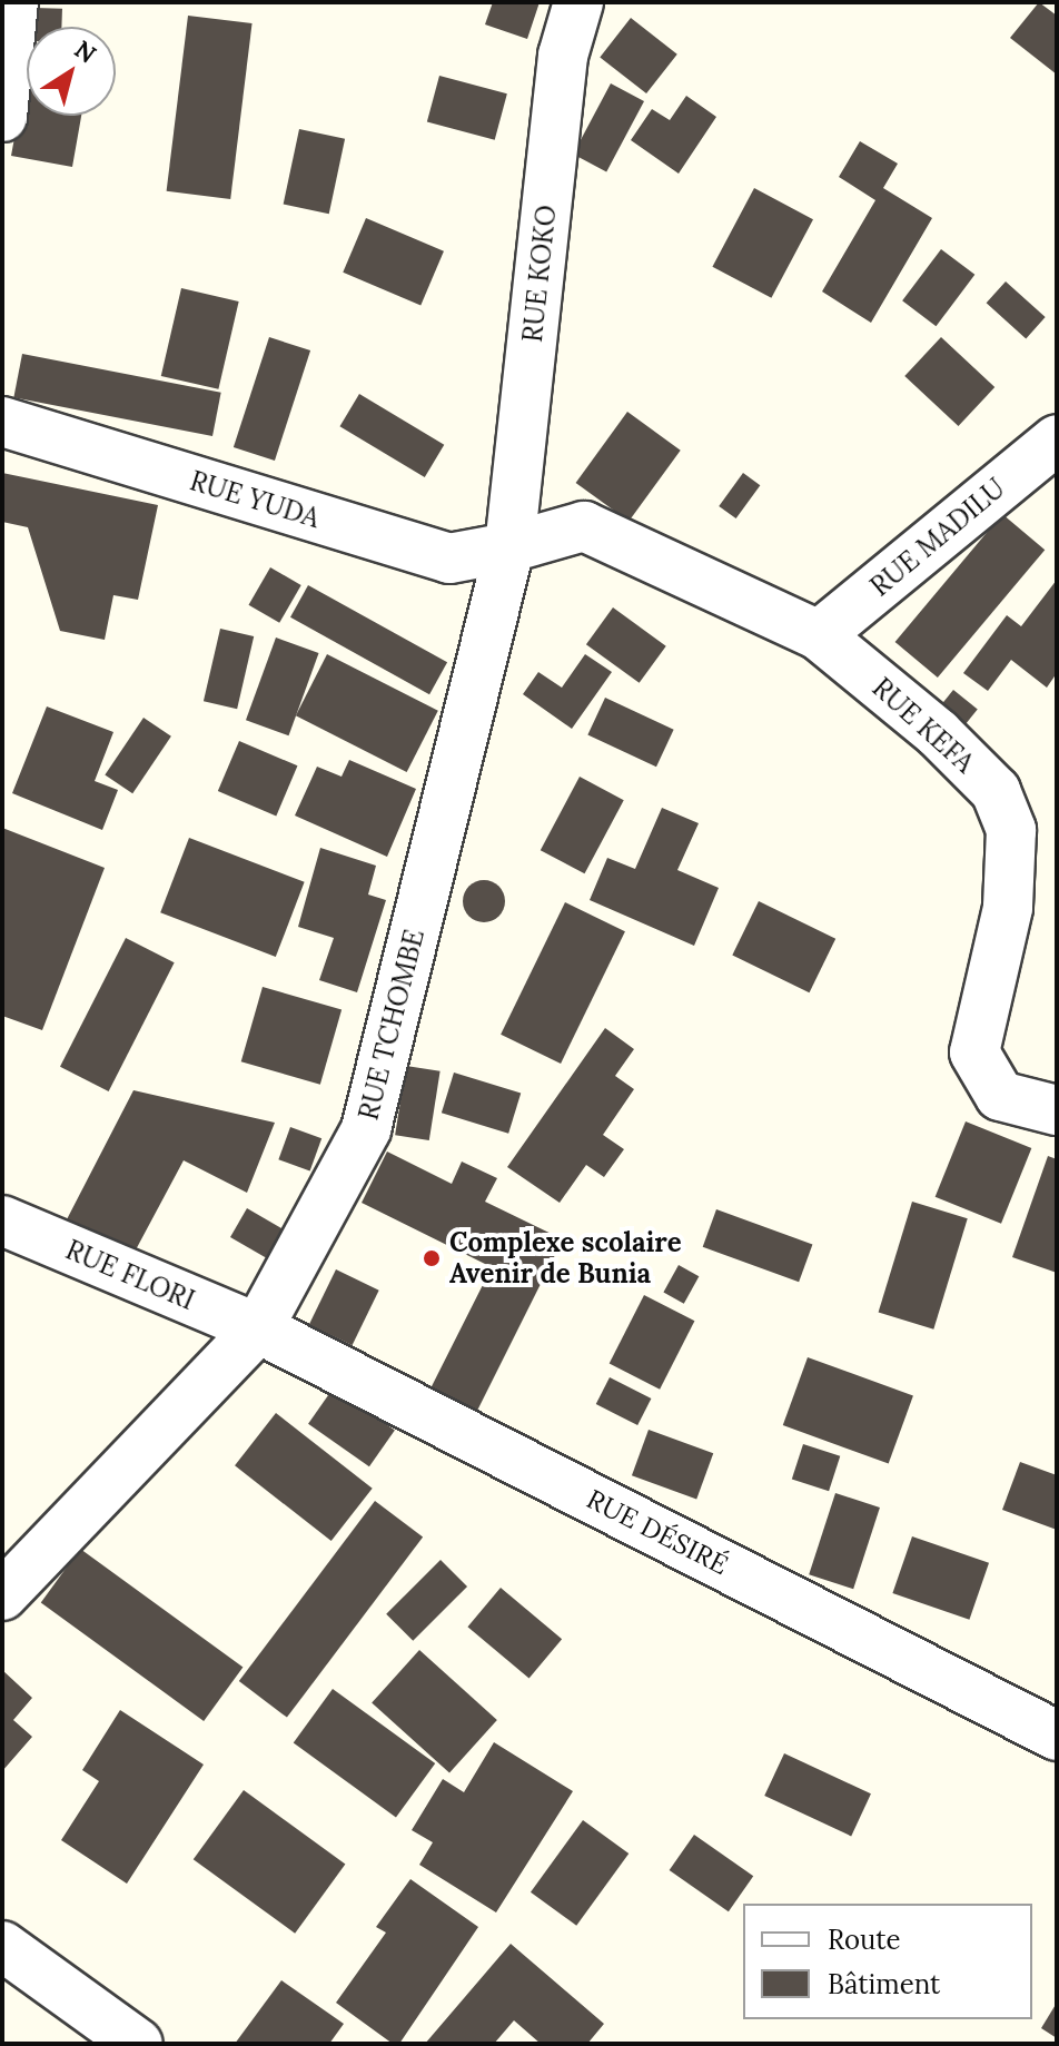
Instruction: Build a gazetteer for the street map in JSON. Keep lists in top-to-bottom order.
{
  "streets": {
    "street": [
      "RUE KOKO",
      "RUE YUDA",
      "RUE MADILU",
      "RUE KEFA",
      "RUE TCHOMBE",
      "RUE FLORI",
      "RUE DÉSIRÉ"
    ]
  },
  "crossings": [
    ["RUE KOKO", "RUE YUDA"],
    ["RUE KOKO", "RUE KEFA"],
    ["RUE KOKO", "RUE TCHOMBE"],
    ["RUE YUDA", "RUE KEFA"],
    ["RUE YUDA", "RUE TCHOMBE"],
    ["RUE MADILU", "RUE KEFA"],
    ["RUE KEFA", "RUE TCHOMBE"],
    ["RUE TCHOMBE", "RUE FLORI"],
    ["RUE TCHOMBE", "RUE DÉSIRÉ"],
    ["RUE FLORI", "RUE DÉSIRÉ"]
  ],
  "places": ["Complexe scolaire Avenir de Bunia"],
  "legend": ["Route", "Bâtiment"],
  "north": "top right"
}
